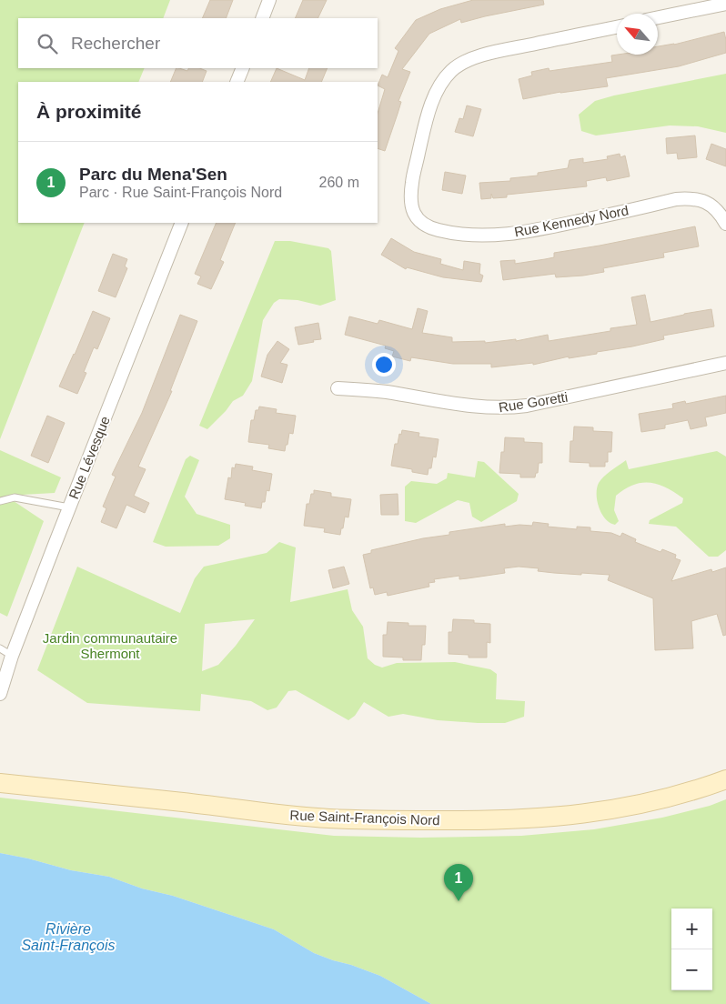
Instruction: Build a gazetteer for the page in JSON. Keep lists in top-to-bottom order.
{
  "streets": {
    "street": [
      "Rue Kennedy Nord",
      "Rue Goretti",
      "Rue Lévesque",
      "Rue Saint-François Nord"
    ]
  },
  "water": ["Rivière Saint-François"],
  "parks": ["Jardin communautaire Shermont"],
  "north": "top left",
  "page": {
    "search": "Rechercher",
    "heading": "À proximité",
    "list": [
      {
        "mark": "1",
        "name": "Parc du Mena'Sen",
        "note": "Parc · Rue Saint-François Nord",
        "value": "260 m"
      }
    ],
    "pins": "1",
    "map_buttons": ["+", "−"]
  }
}
